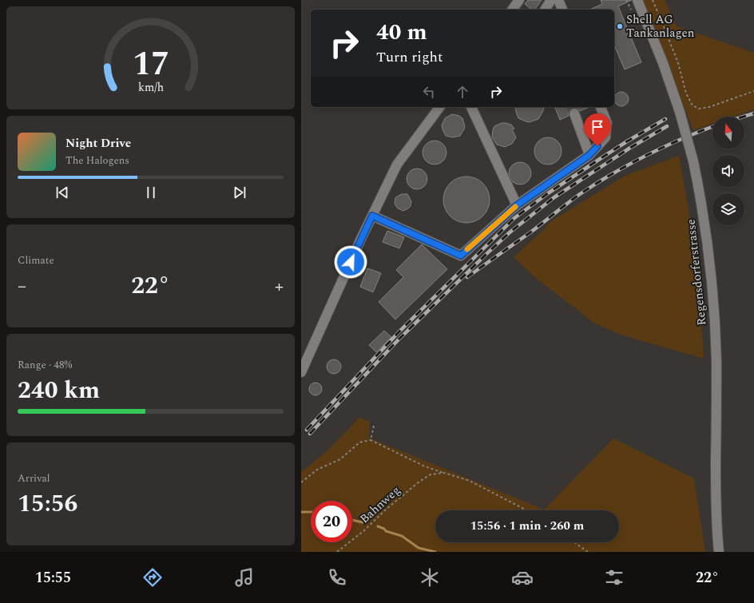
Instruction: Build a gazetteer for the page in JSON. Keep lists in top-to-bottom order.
{
  "streets": {
    "street": ["Regensdorferstrasse"],
    "path": ["Bahnweg"]
  },
  "places": ["Shell AG Tankanlagen"],
  "north": "top",
  "page": {
    "turn": ["40 m", "Turn right"],
    "song": ["Night Drive", "The Halogens"],
    "tile": [
      "Climate",
      ["Range · 48%", "240 km"],
      ["Arrival", "15:56"]
    ],
    "heat": ["−", "22°", "+"],
    "limit": "20",
    "trip": "15:56 · 1 min · 260 m",
    "tabs": ["15:55", "22°"],
    "gauge": ["17", "km/h"]
  }
}
